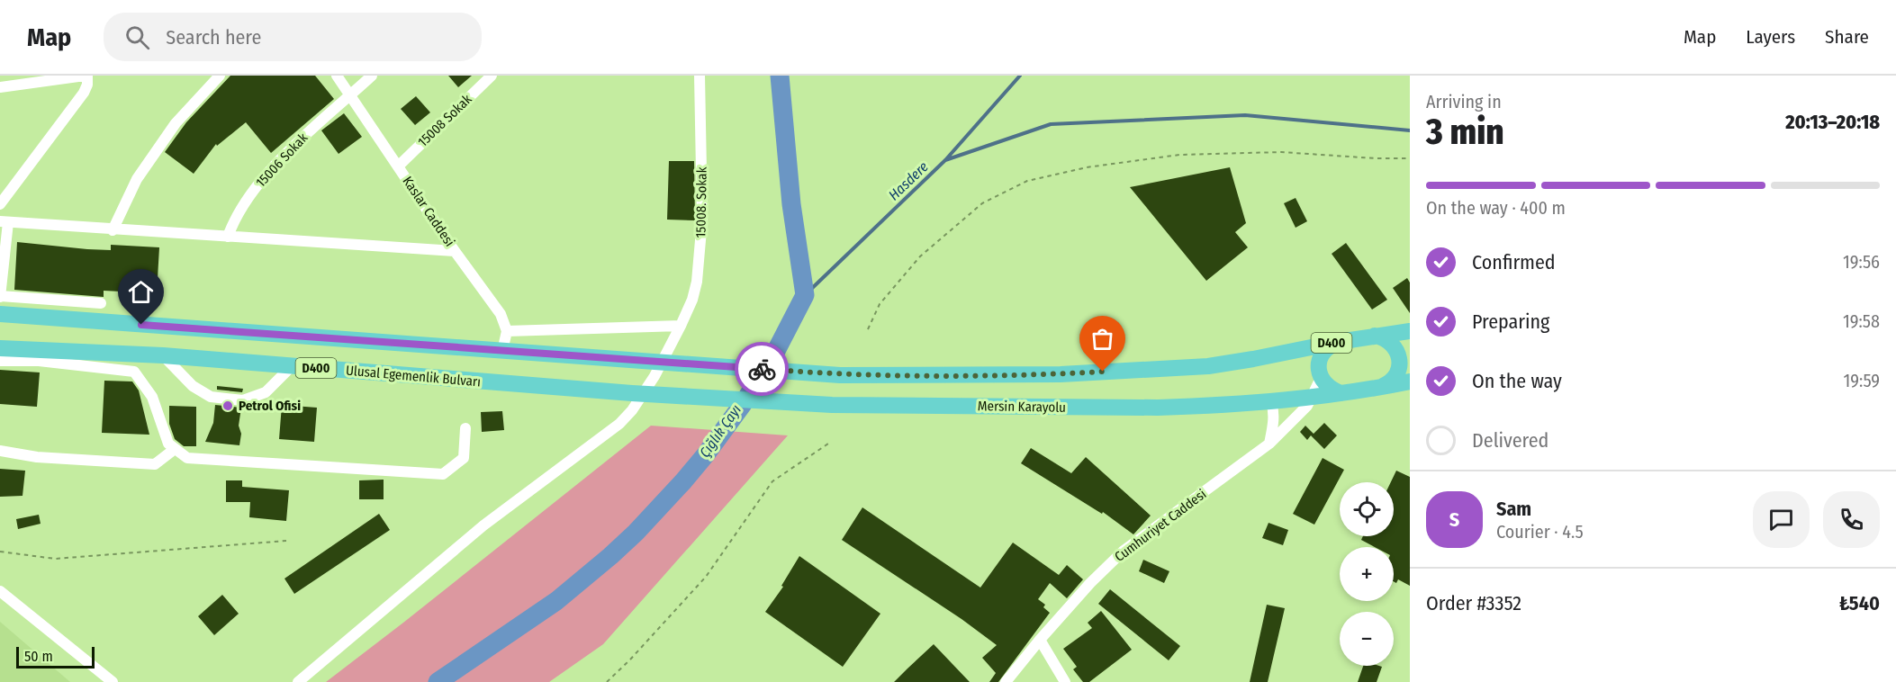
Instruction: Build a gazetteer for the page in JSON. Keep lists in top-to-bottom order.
{
  "streets": {
    "highway": ["D400", "Ulusal Egemenlik Bulvarı", "Mersin Karayolu"],
    "street": [
      "15008 Sokak",
      "15006 Sokak",
      "15008. Sokak",
      "Kaslar Caddesi",
      "Cumhuriyet Caddesi"
    ]
  },
  "crossings": [
    ["15008 Sokak", "Kaslar Caddesi"],
    ["15006 Sokak", "Kaslar Caddesi"],
    ["D400", "Mersin Karayolu"],
    ["D400", "Cumhuriyet Caddesi"],
    ["Ulusal Egemenlik Bulvarı", "Mersin Karayolu"],
    ["Mersin Karayolu", "Cumhuriyet Caddesi"]
  ],
  "water": ["Hasdere", "Çığlık Çayı"],
  "places": ["Petrol Ofisi"],
  "scale_bar": "50 m",
  "page": {
    "header": "Map",
    "search": "Search here",
    "nav": ["Map", "Layers", "Share"],
    "heading": ["3 min", "Arriving in", "20:13–20:18"],
    "panel": [
      "Sam",
      "Courier · 4.5",
      "Order #3352",
      "₺540"
    ],
    "bar": "On the way · 400 m",
    "list": [
      ["Confirmed", "19:56"],
      ["Preparing", "19:58"],
      ["On the way", "19:59"],
      "Delivered"
    ],
    "map_buttons": ["+", "−"],
    "round": "S",
    "scale": "50 m"
  }
}
